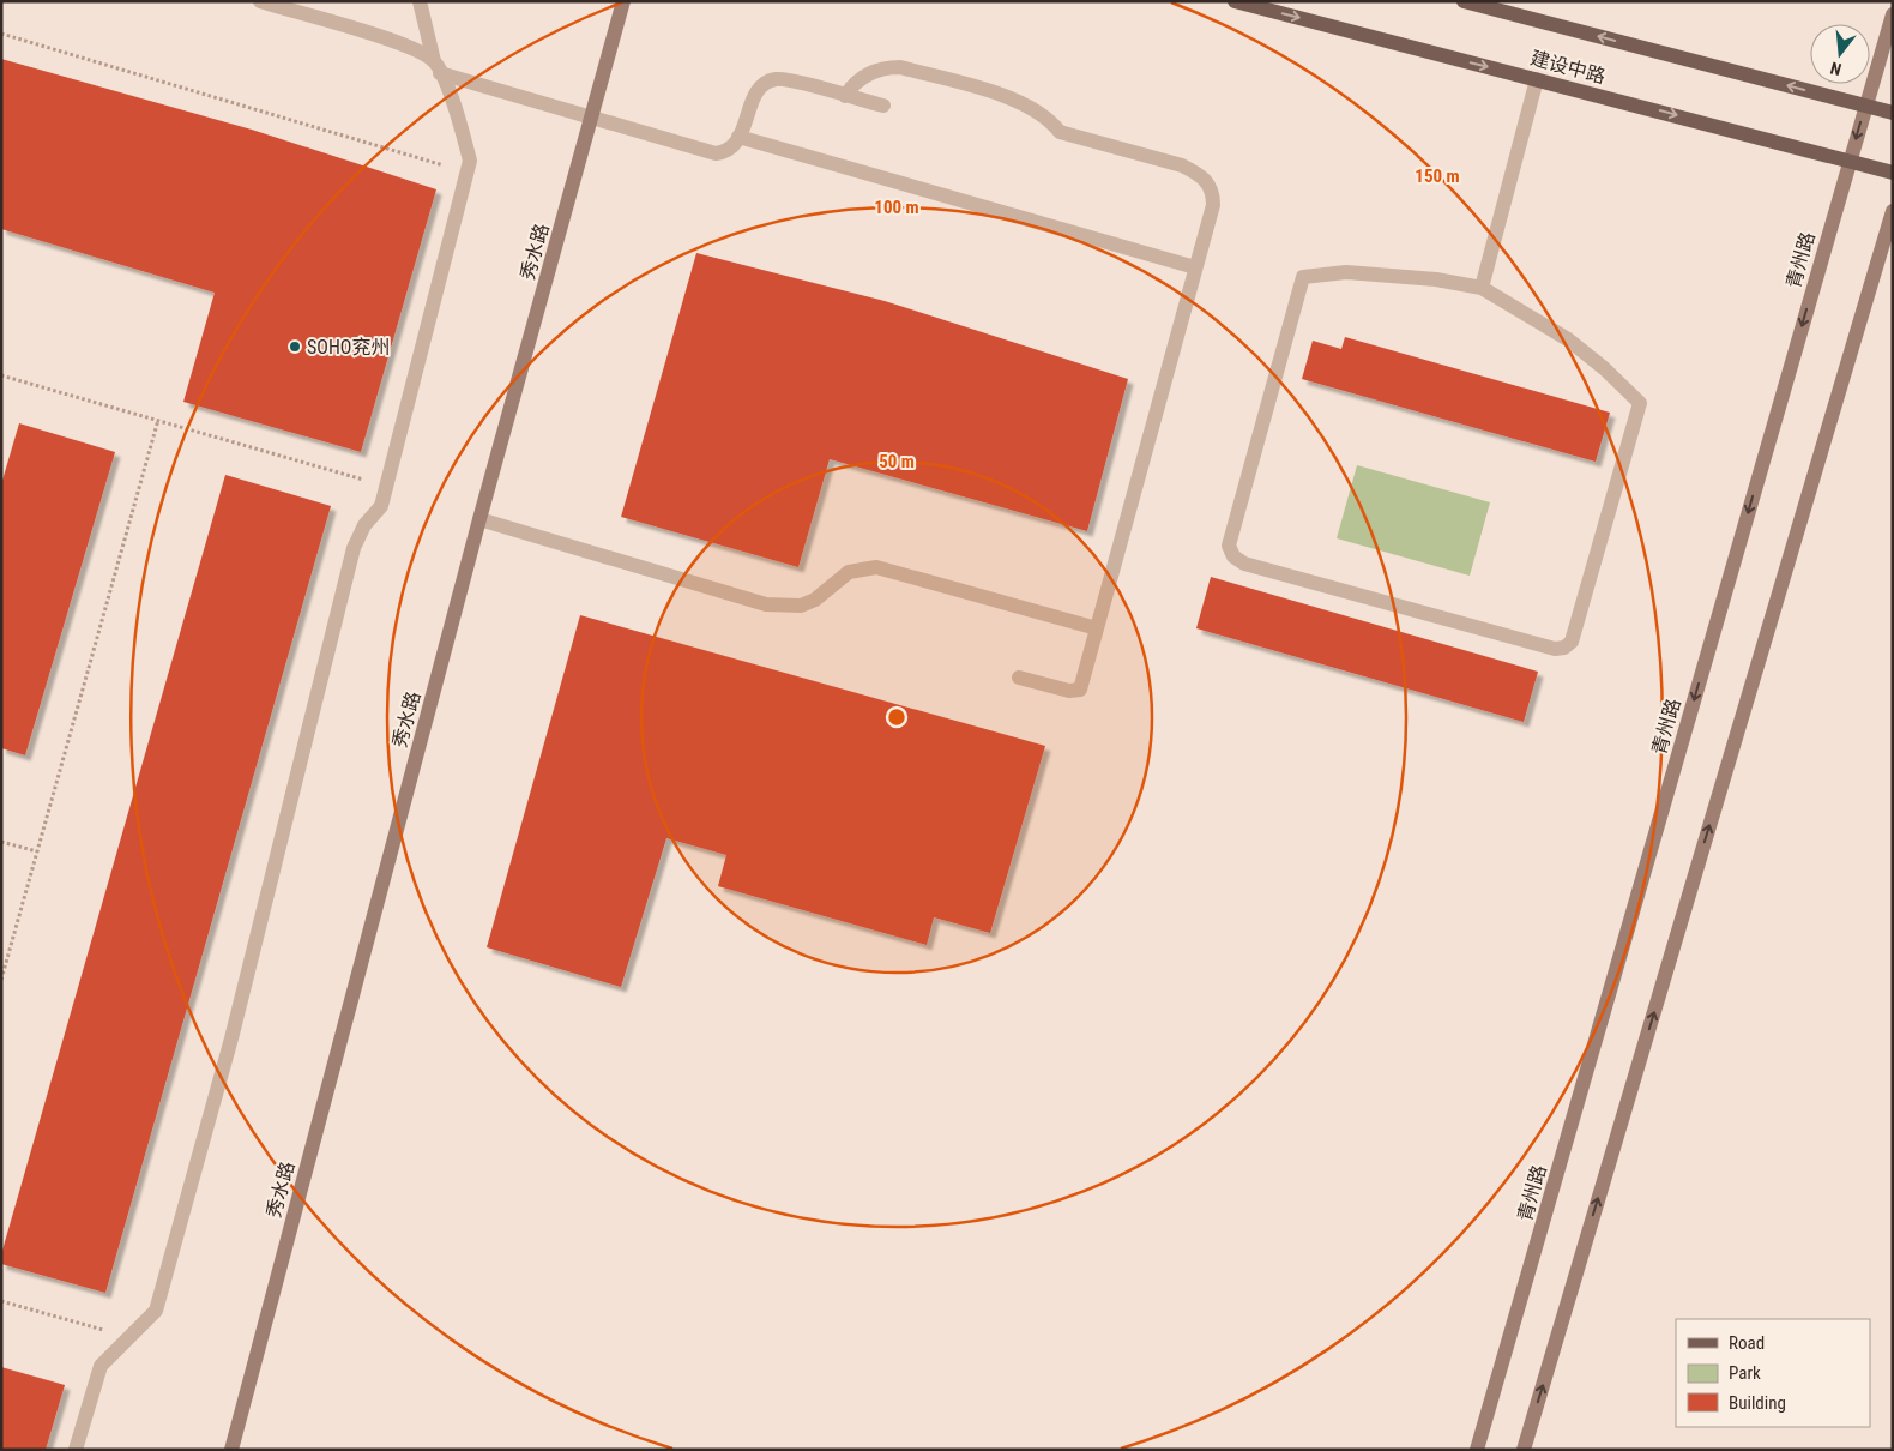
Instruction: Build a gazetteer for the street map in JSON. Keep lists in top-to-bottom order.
{
  "streets": {
    "main road": ["建设中路"],
    "street": ["秀水路", "青州路"]
  },
  "crossings": [
    ["建设中路", "青州路"]
  ],
  "places": ["SOHO兖州"],
  "legend": ["Road", "Park", "Building"],
  "north": "bottom",
  "rings": ["150 m", "100 m", "50 m"]
}
